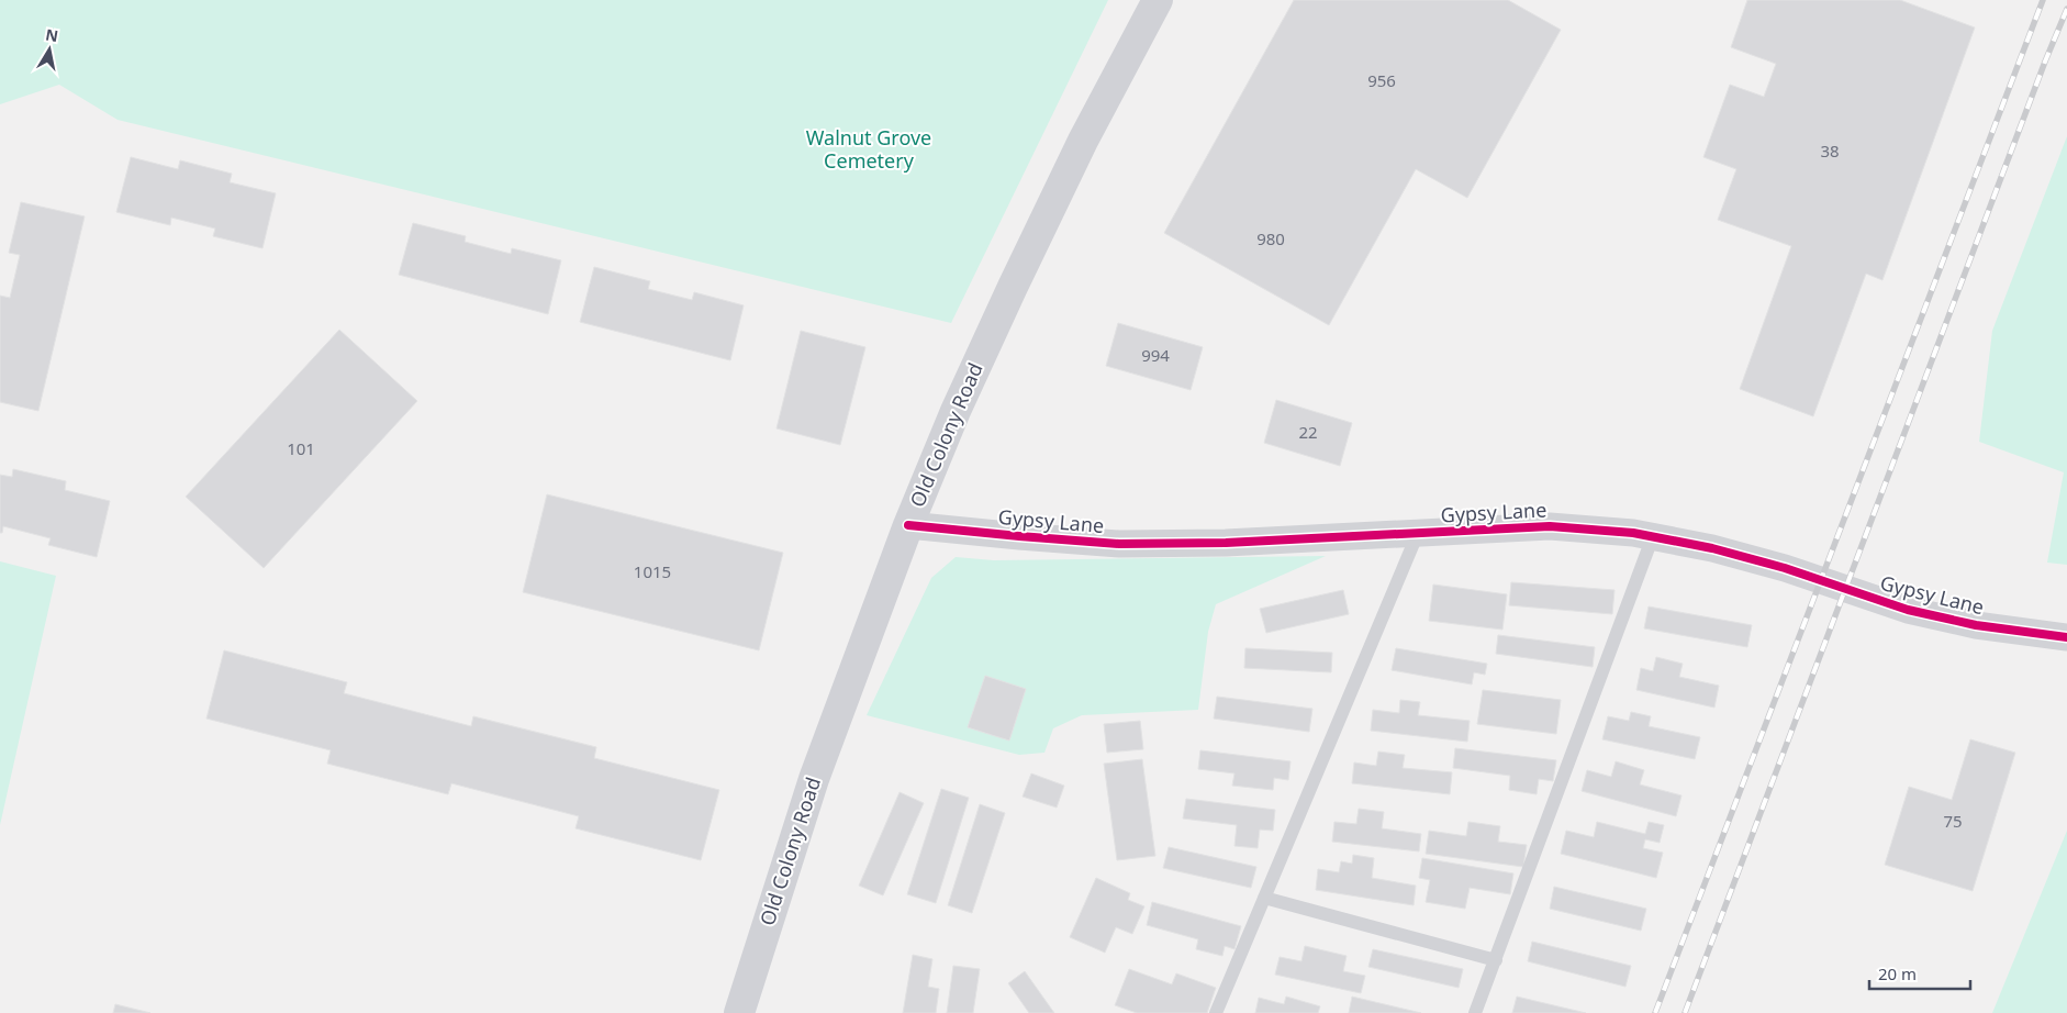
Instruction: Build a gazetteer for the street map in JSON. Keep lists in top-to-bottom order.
{
  "streets": {
    "main road": ["Old Colony Road"],
    "street": ["Gypsy Lane"]
  },
  "crossings": [
    ["Old Colony Road", "Gypsy Lane"]
  ],
  "parks": ["Walnut Grove Cemetery"],
  "house_numbers": [
    "956",
    "38",
    "980",
    "994",
    "22",
    "101",
    "1015",
    "75"
  ],
  "scale_bar": "20 m",
  "north": "top"
}
